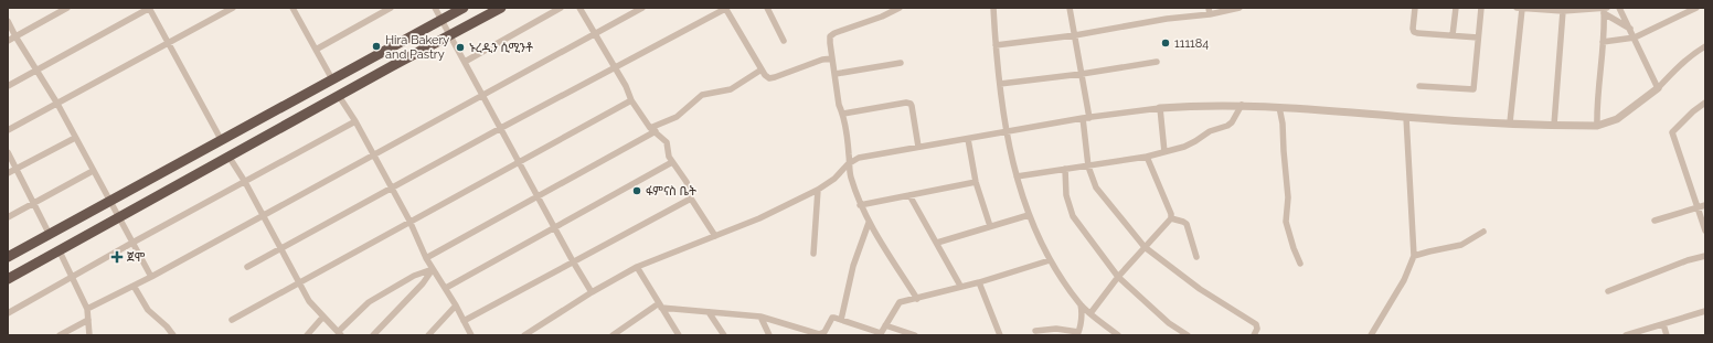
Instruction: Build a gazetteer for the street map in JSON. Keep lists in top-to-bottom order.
{
  "places": {
    "other": [
      "111184",
      "Hira Bakery and Pastry",
      "ኑረዲን ሲሚንቶ",
      "ፋምናስ ቤት"
    ],
    "health": ["ጀሞ"]
  }
}
